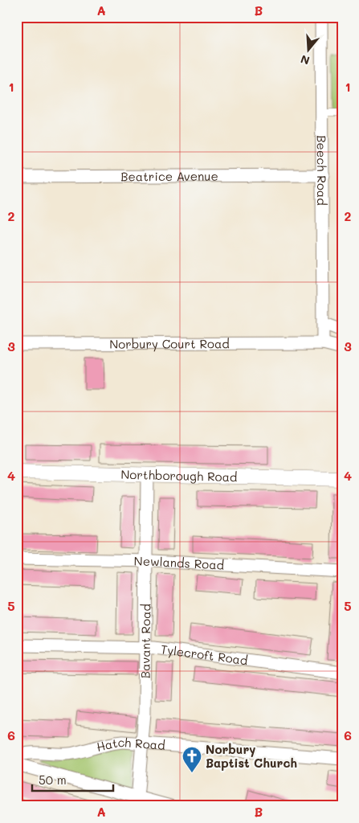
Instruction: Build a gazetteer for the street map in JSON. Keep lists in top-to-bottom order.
{
  "streets": {
    "street": [
      "Beech Road",
      "Beatrice Avenue",
      "Norbury Court Road",
      "Northborough Road",
      "Newlands Road",
      "Bavant Road",
      "Tylecroft Road",
      "Hatch Road"
    ]
  },
  "crossings": [
    ["Beech Road", "Beatrice Avenue"],
    ["Northborough Road", "Bavant Road"],
    ["Newlands Road", "Bavant Road"],
    ["Bavant Road", "Tylecroft Road"],
    ["Bavant Road", "Hatch Road"]
  ],
  "places": {
    "church": ["Norbury Baptist Church"]
  },
  "scale_bar": "50 m",
  "north": "bottom",
  "grid": {
    "columns": ["A", "B"],
    "rows": [
      "1",
      "2",
      "3",
      "4",
      "5",
      "6"
    ]
  }
}
